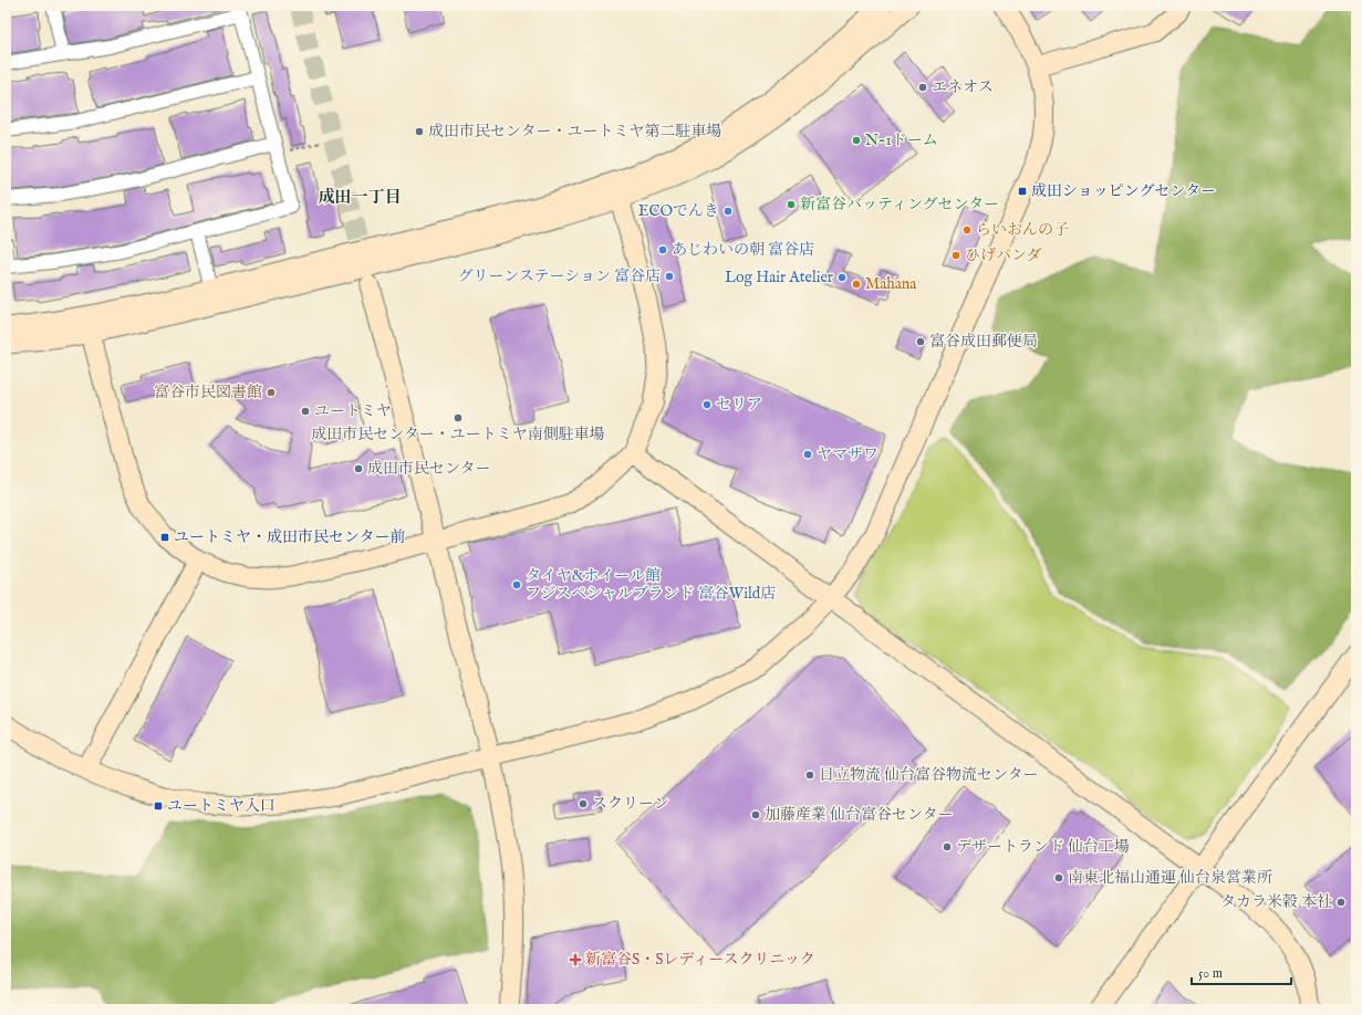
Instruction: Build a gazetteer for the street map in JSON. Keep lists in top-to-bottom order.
{
  "districts": ["成田一丁目"],
  "places": {
    "other": [
      "エネオス",
      "成田市民センター・ユートミヤ第二駐車場",
      "N-1ドーム",
      "新富谷バッティングセンター",
      "ECOでんき",
      "らいおんの子",
      "あじわいの朝 富谷店",
      "ひげパンダ",
      "グリーンステーション 富谷店",
      "Log Hair Atelier",
      "Mahana",
      "富谷成田郵便局",
      "富谷市民図書館",
      "セリア",
      "ユートミヤ",
      "成田市民センター・ユートミヤ南側駐車場",
      "ヤマザワ",
      "成田市民センター",
      "タイヤ&ホイール館 フジスペシャルブランド 富谷Wild店",
      "日立物流 仙台富谷物流センター",
      "スクリーン",
      "加藤産業 仙台富谷センター",
      "デザートランド 仙台工場",
      "南東北福山通運 仙台泉営業所",
      "タカラ米穀 本社"
    ],
    "transit": ["成田ショッピングセンター", "ユートミヤ・成田市民センター前", "ユートミヤ入口"],
    "health": ["新富谷S・Sレディースクリニック"]
  },
  "scale_bar": "50 m"
}
